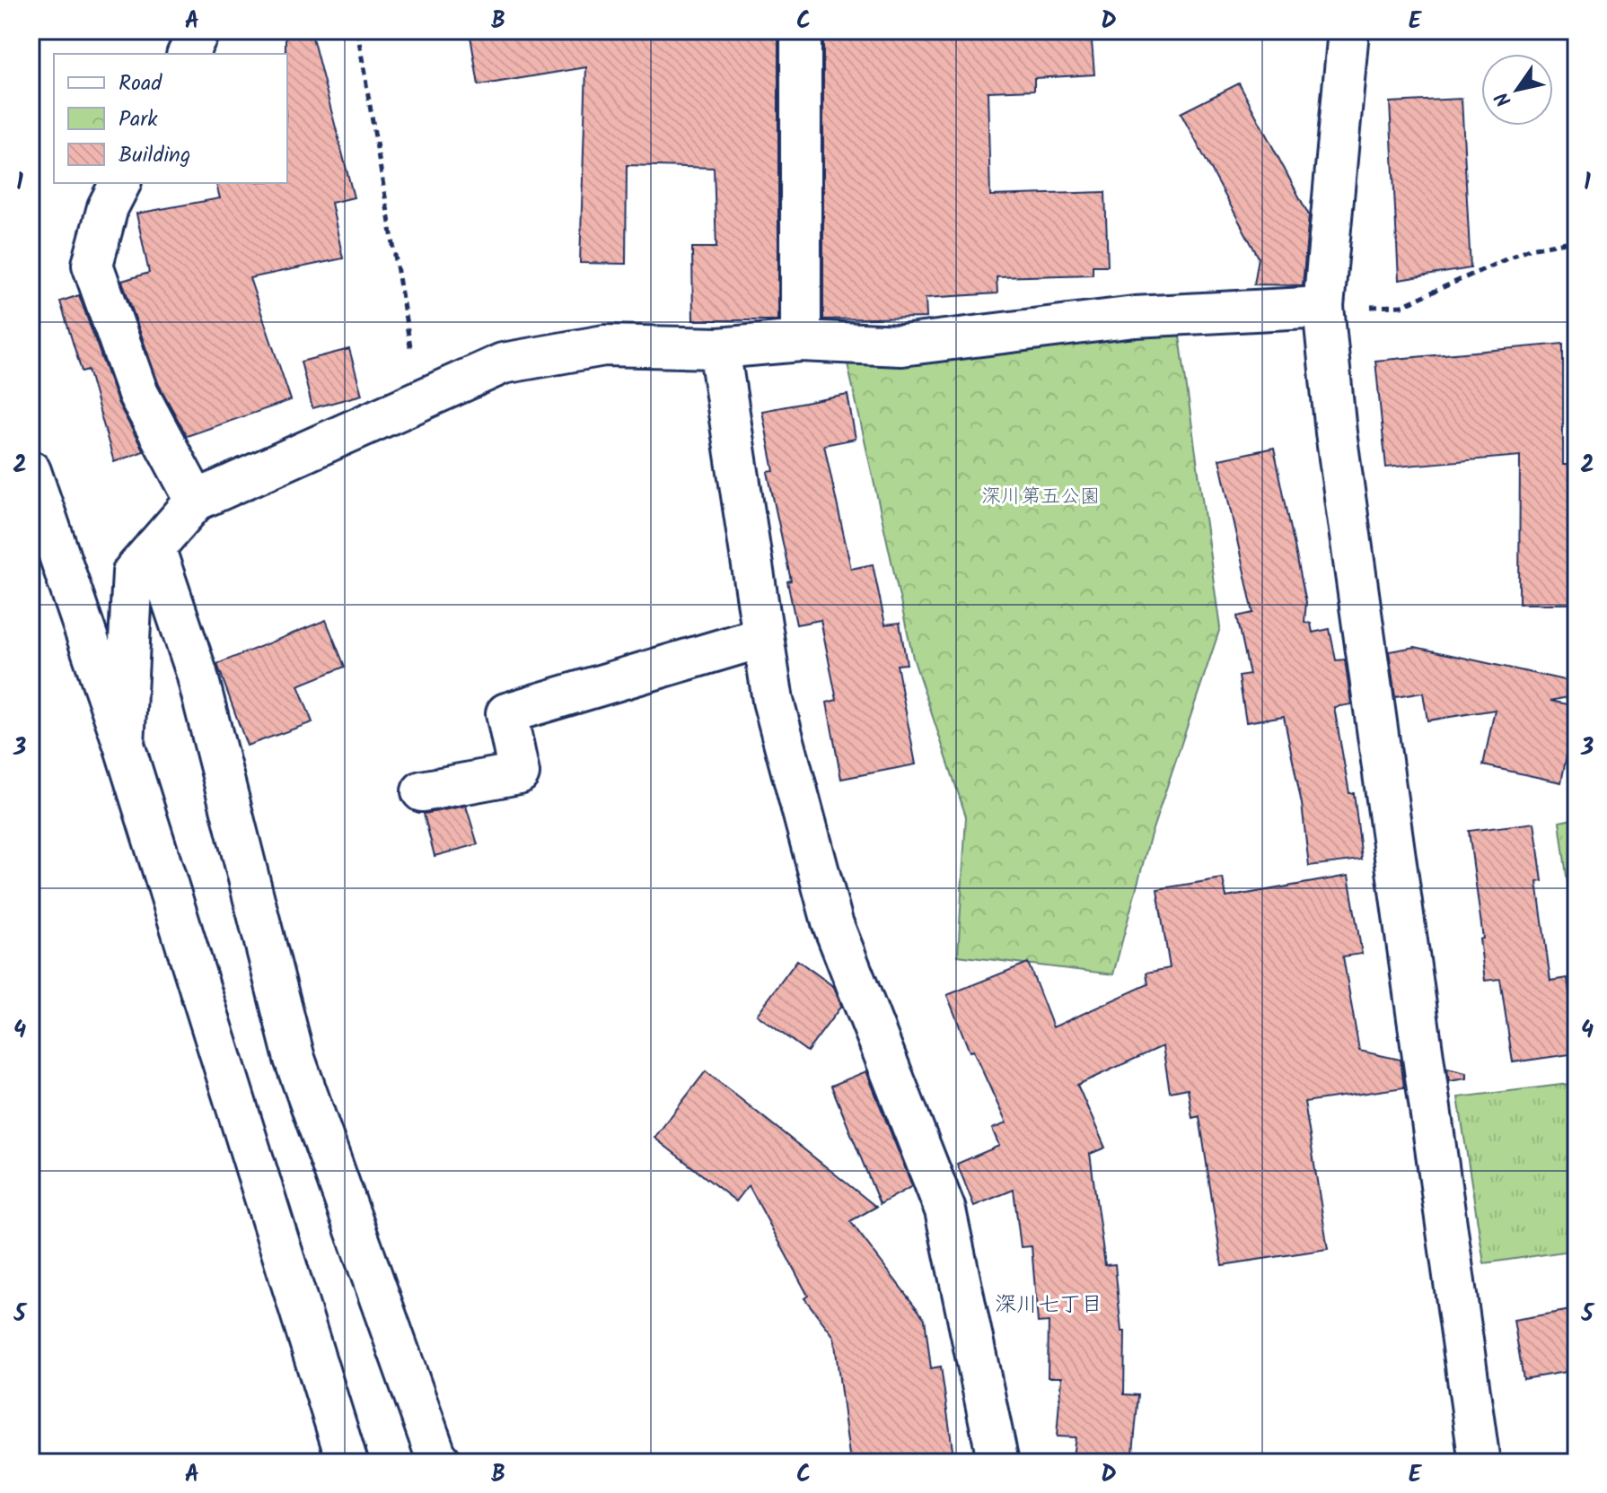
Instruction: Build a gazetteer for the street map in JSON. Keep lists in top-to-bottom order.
{
  "districts": ["深川七丁目"],
  "parks": ["深川第五公園"],
  "legend": ["Road", "Park", "Building"],
  "north": "bottom left",
  "grid": {
    "columns": [
      "A",
      "B",
      "C",
      "D",
      "E"
    ],
    "rows": [
      "1",
      "2",
      "3",
      "4",
      "5"
    ]
  }
}
